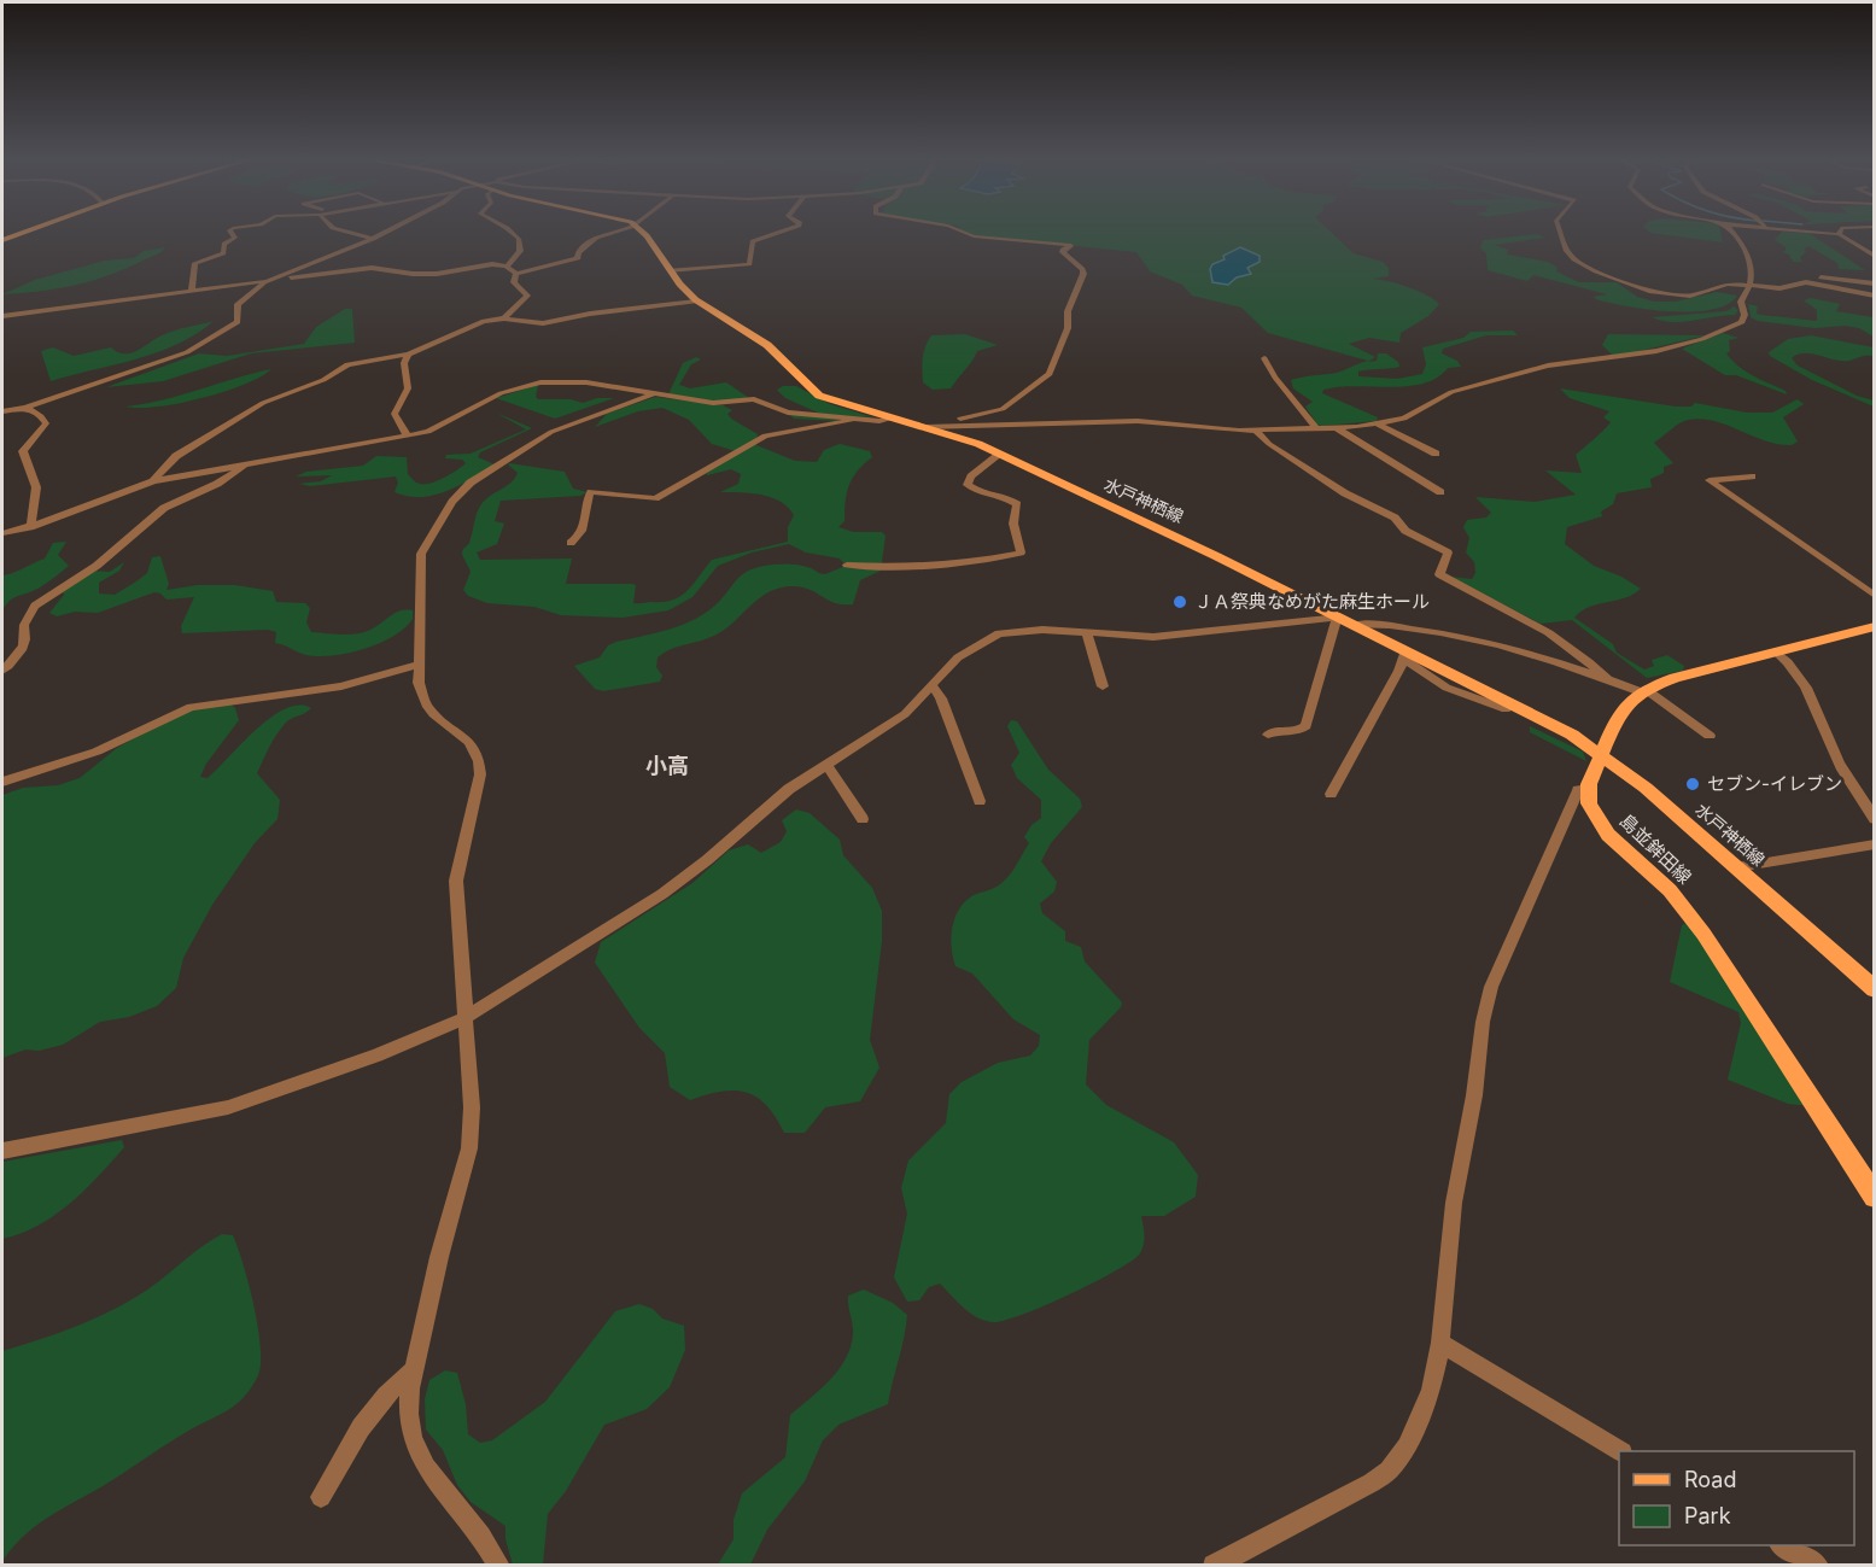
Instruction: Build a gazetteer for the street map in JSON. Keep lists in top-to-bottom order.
{
  "streets": {
    "main road": ["水戸神栖線", "島並鉾田線"]
  },
  "districts": ["小高"],
  "places": ["ＪＡ祭典なめがた麻生ホール", "セブン-イレブン"],
  "legend": ["Road", "Park"]
}
